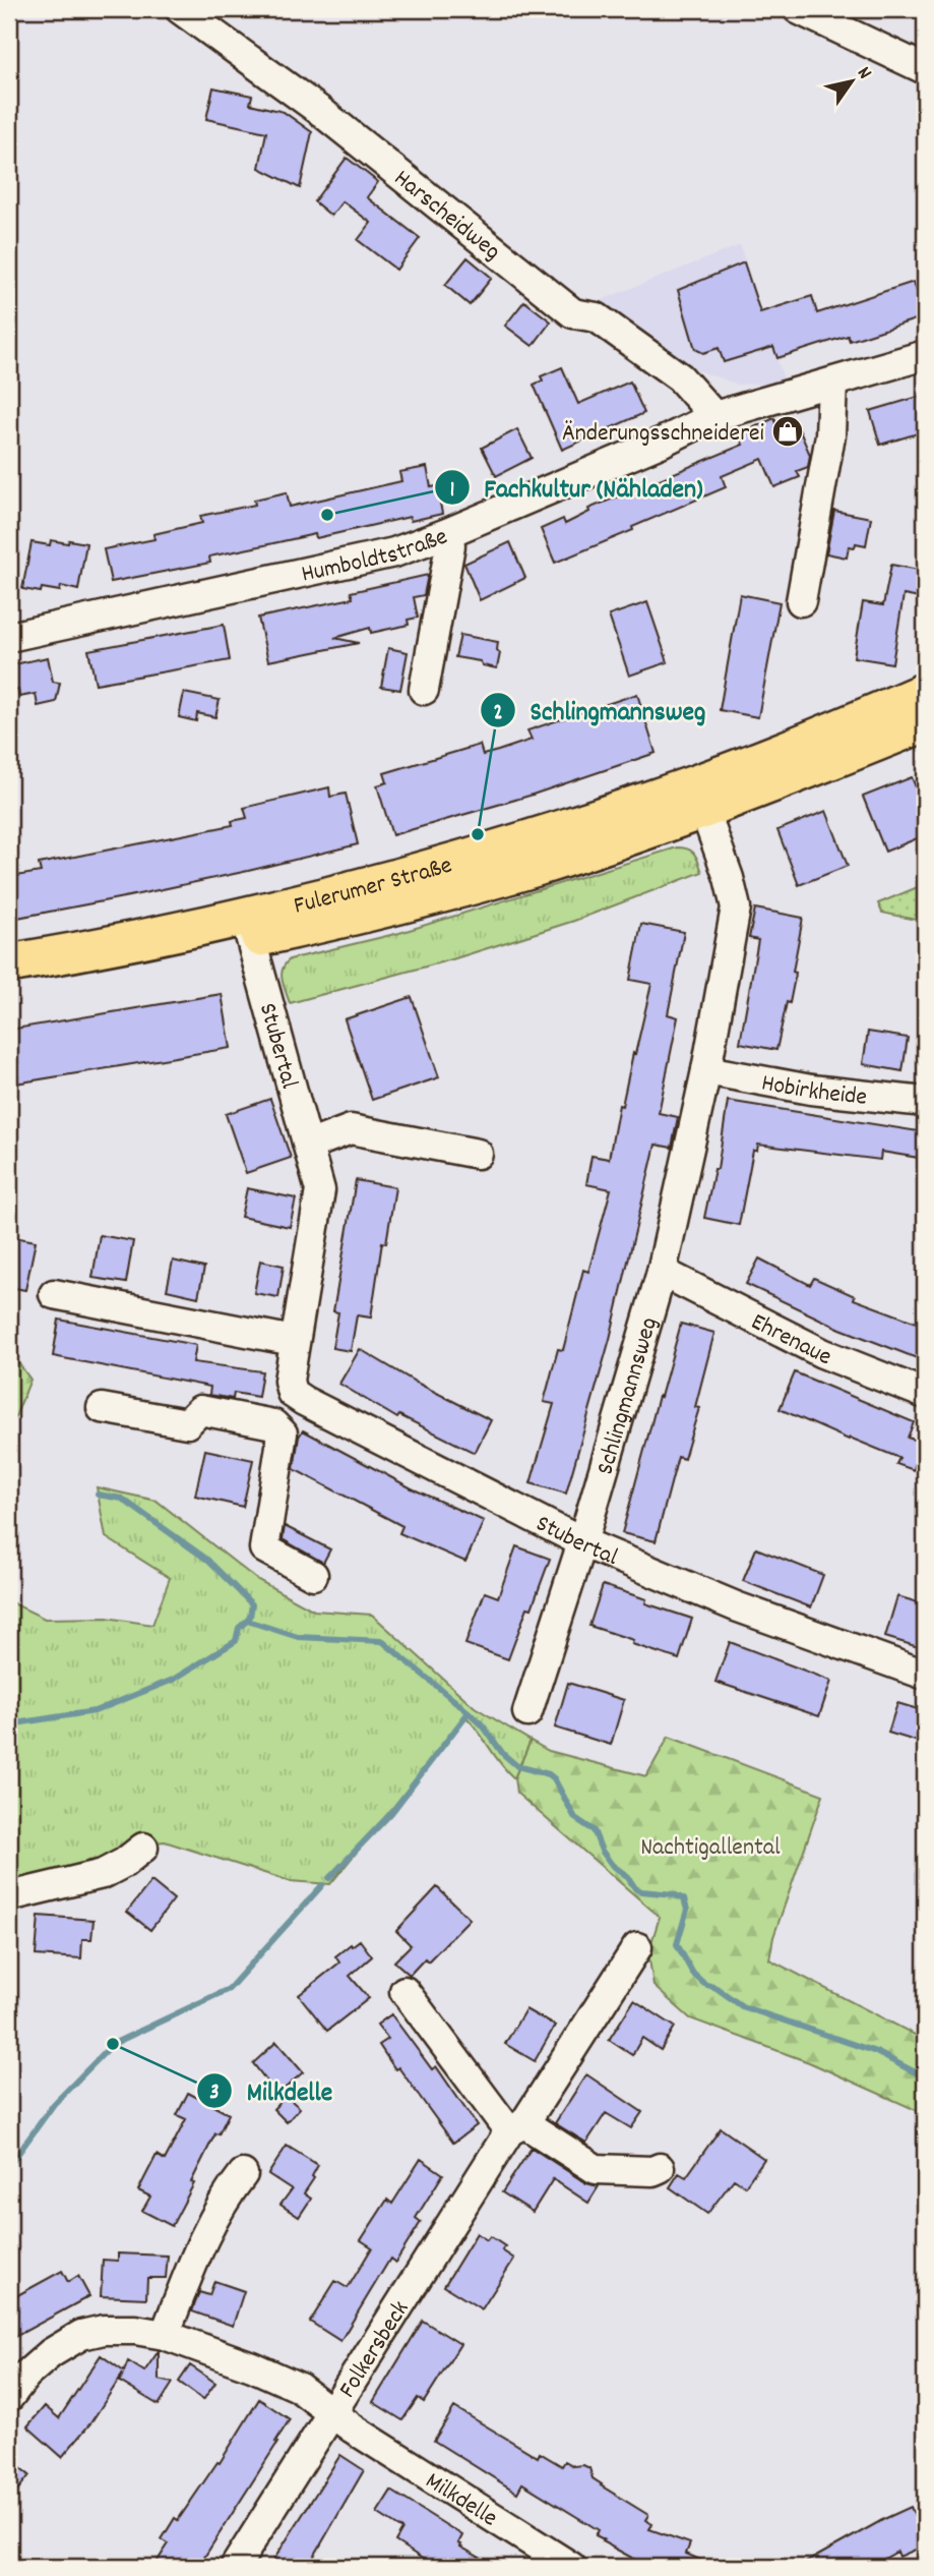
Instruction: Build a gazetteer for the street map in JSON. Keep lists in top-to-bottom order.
{
  "streets": {
    "main road": ["Fulerumer Straße"],
    "street": [
      "Harscheidweg",
      "Humboldtstraße",
      "Stubertal",
      "Hobirkheide",
      "Ehrenaue",
      "Schlingmannsweg",
      "Folkersbeck",
      "Milkdelle"
    ]
  },
  "crossings": [
    ["Harscheidweg", "Humboldtstraße"],
    ["Fulerumer Straße", "Stubertal"],
    ["Fulerumer Straße", "Schlingmannsweg"],
    ["Stubertal", "Schlingmannsweg"],
    ["Hobirkheide", "Schlingmannsweg"],
    ["Ehrenaue", "Schlingmannsweg"],
    ["Folkersbeck", "Milkdelle"]
  ],
  "parks": ["Nachtigallental"],
  "places": {
    "shop": ["Änderungsschneiderei"],
    "other": ["Fachkultur (Nähladen)", "Schlingmannsweg", "Milkdelle"]
  },
  "north": "top right"
}
